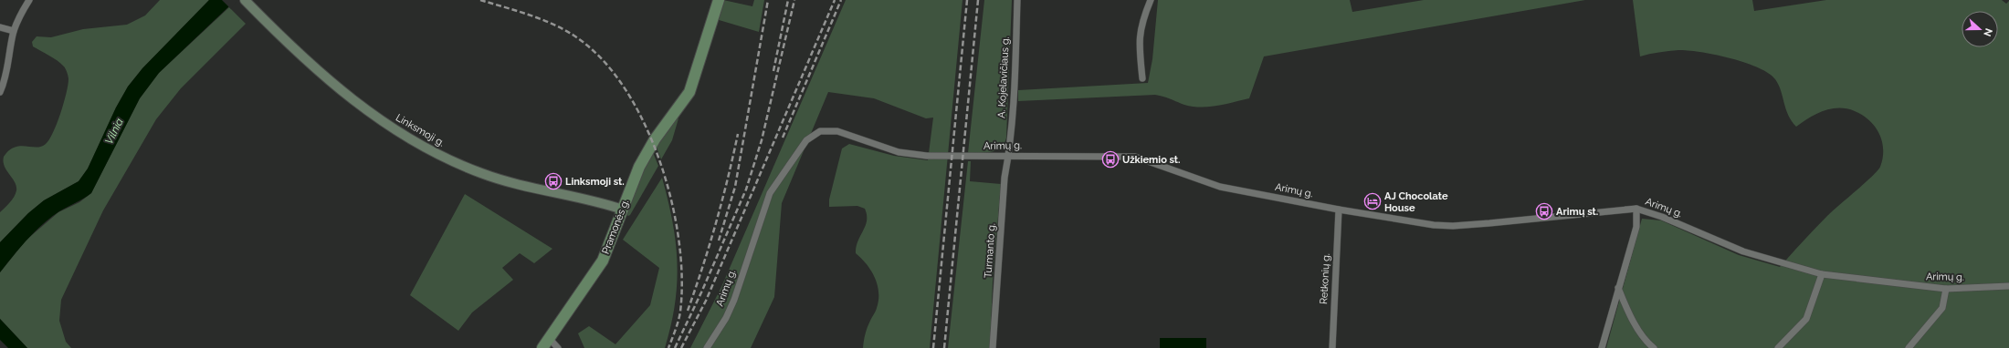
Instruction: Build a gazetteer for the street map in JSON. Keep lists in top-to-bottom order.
{
  "streets": {
    "main road": ["Linksmoji g.", "Pramonės g."],
    "street": [
      "A. Kojelavičiaus g.",
      "Arimų g.",
      "Turmanto g.",
      "Retkonių g."
    ]
  },
  "crossings": [
    ["A. Kojelavičiaus g.", "Arimų g."],
    ["A. Kojelavičiaus g.", "Turmanto g."],
    ["Linksmoji g.", "Pramonės g."],
    ["Arimų g.", "Turmanto g."],
    ["Arimų g.", "Retkonių g."]
  ],
  "water": ["Vilnia"],
  "places": {
    "bus stop": ["Užkiemio st.", "Linksmoji st.", "Arimų st."],
    "hotel": ["AJ Chocolate House"]
  },
  "north": "right"
}
